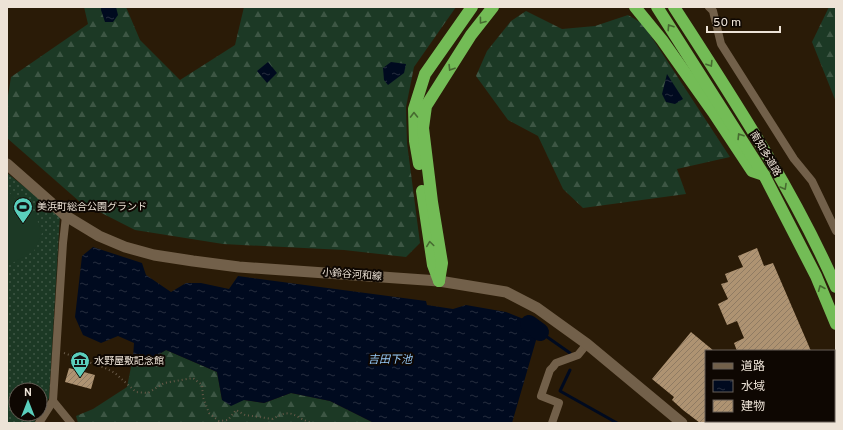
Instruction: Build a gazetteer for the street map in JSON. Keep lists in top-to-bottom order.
{
  "streets": {
    "highway": ["南知多道路"],
    "main road": ["小鈴谷河和線"]
  },
  "water": ["吉田下池"],
  "places": {
    "sports": ["美浜町総合公園グランド"],
    "museum": ["水野屋敷記念館"]
  },
  "legend": ["道路", "水域", "建物"],
  "scale_bar": "50 m",
  "north": "top"
}
